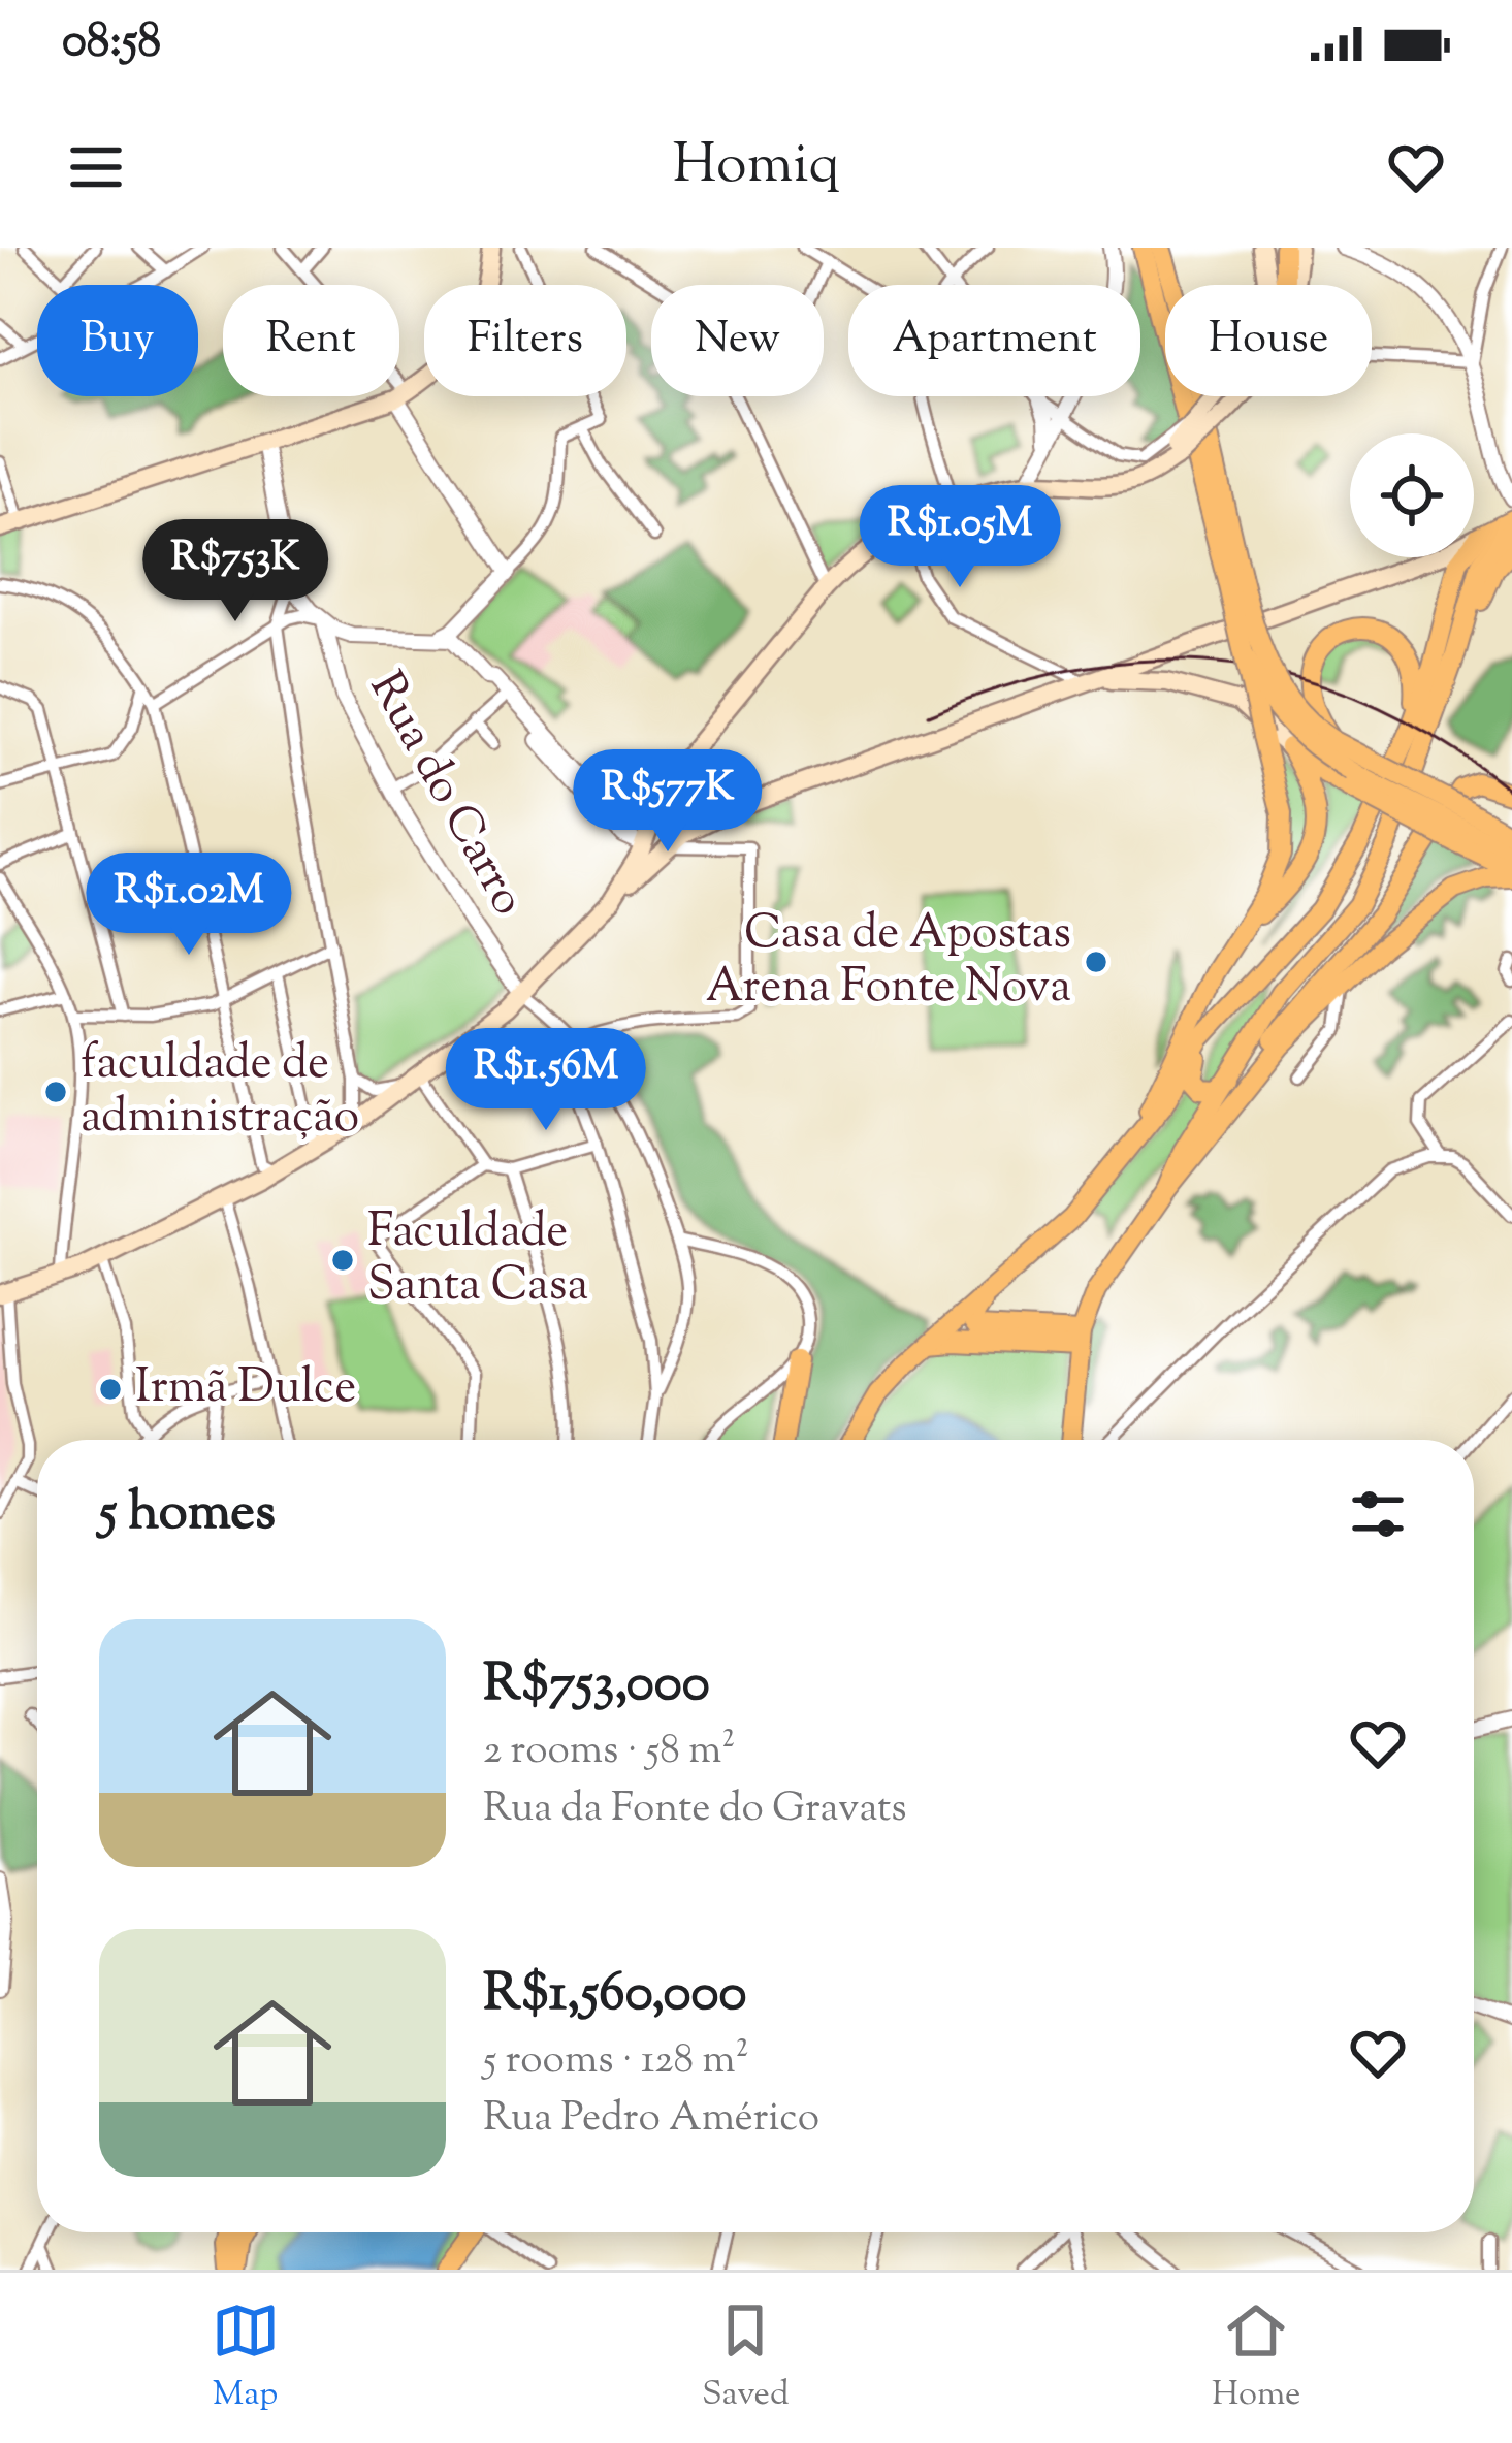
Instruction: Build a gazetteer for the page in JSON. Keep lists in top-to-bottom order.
{
  "streets": {
    "street": ["Rua do Carro"]
  },
  "places": [
    "Casa de Apostas Arena Fonte Nova",
    "faculdade de administração",
    "Faculdade Santa Casa",
    "Irmã Dulce"
  ],
  "page": {
    "status": "08:58",
    "header": "Homiq",
    "chip": [
      "Buy",
      "Rent",
      "Filters",
      "New",
      "Apartment",
      "House"
    ],
    "price": [
      "R$1.05M",
      "R$753K",
      "R$577K",
      "R$1.02M",
      "R$1.56M"
    ],
    "heading": "5 homes",
    "list": [
      {
        "name": "R$753,000",
        "note": "2 rooms · 58 m² · Rua da Fonte do Gravats"
      },
      {
        "name": "R$1,560,000",
        "note": "5 rooms · 128 m² · Rua Pedro Américo"
      }
    ],
    "tabs": ["Map", "Saved", "Home"]
  }
}
